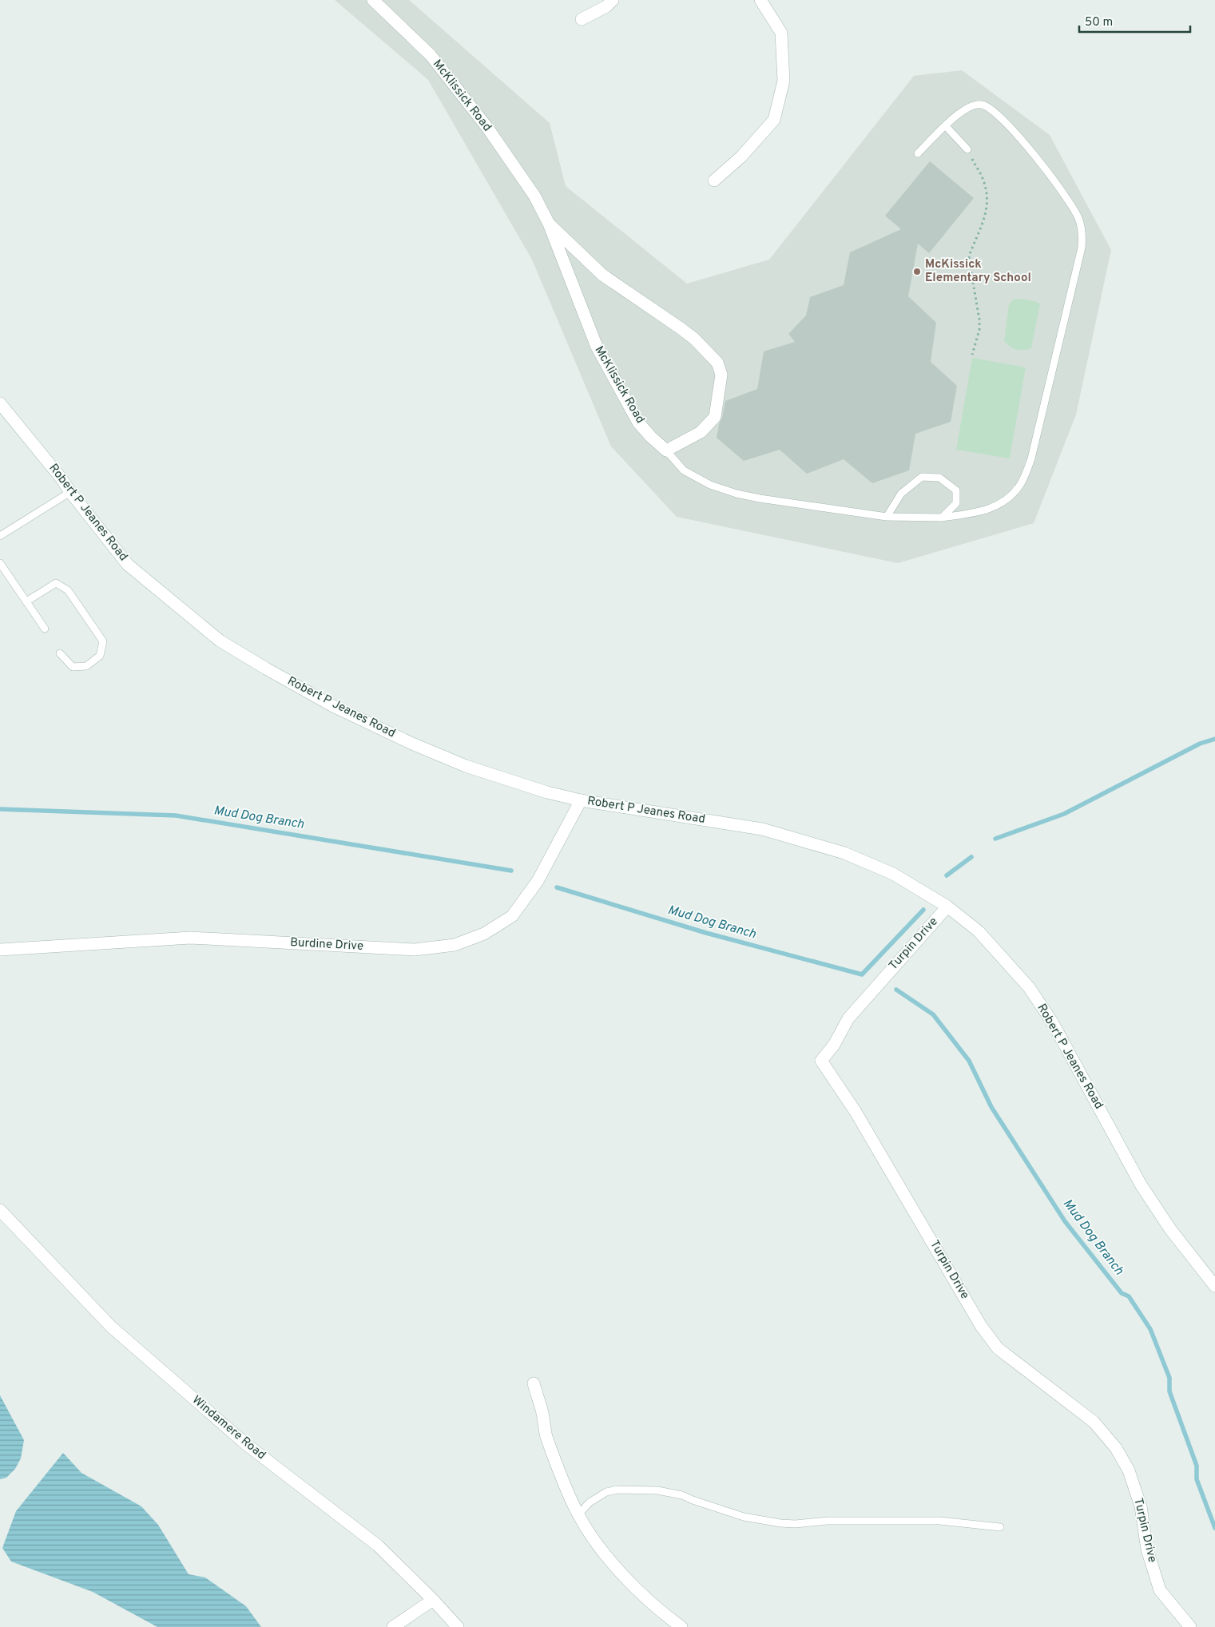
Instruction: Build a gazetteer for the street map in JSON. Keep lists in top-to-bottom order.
{
  "streets": {
    "street": [
      "McKlissick Road",
      "Robert P Jeanes Road",
      "Turpin Drive",
      "Burdine Drive",
      "Windamere Road"
    ]
  },
  "crossings": [
    ["Robert P Jeanes Road", "Turpin Drive"],
    ["Robert P Jeanes Road", "Burdine Drive"]
  ],
  "water": ["Mud Dog Branch"],
  "places": ["McKissick Elementary School"],
  "scale_bar": "50 m"
}
